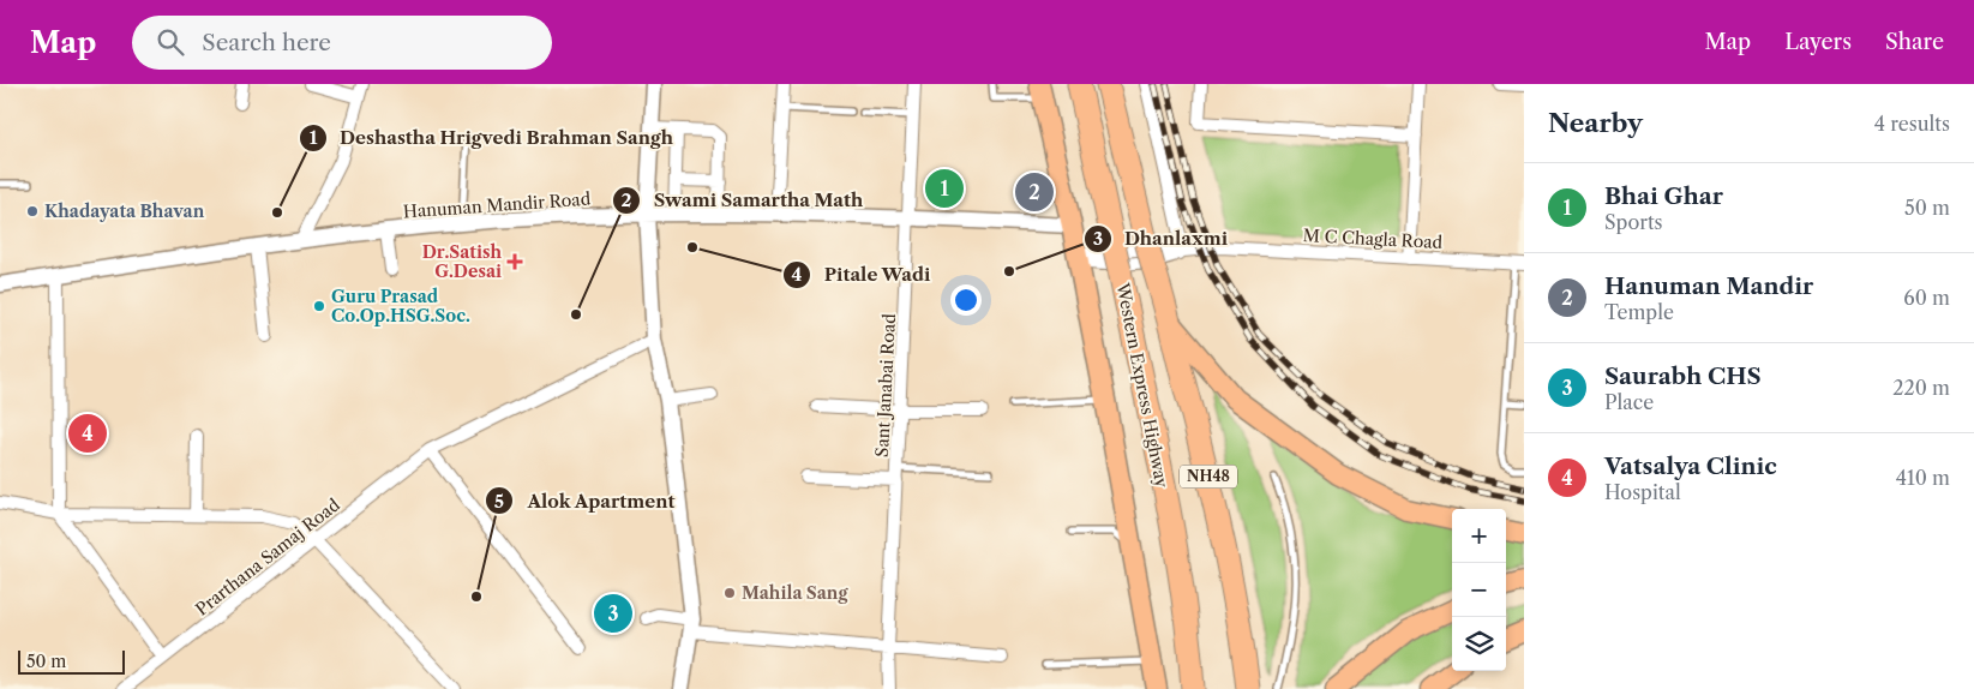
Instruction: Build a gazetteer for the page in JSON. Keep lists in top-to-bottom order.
{
  "streets": {
    "highway": ["Western Express Highway", "NH48"],
    "street": [
      "Hanuman Mandir Road",
      "M C Chagla Road",
      "Sant Janabai Road",
      "Prarthana Samaj Road"
    ]
  },
  "crossings": [
    ["Hanuman Mandir Road", "Sant Janabai Road"]
  ],
  "places": {
    "other": [
      "Khadayata Bhavan",
      "Deshastha Hrigvedi Brahman Sangh",
      "Pitale Wadi",
      "Dhanlaxmi",
      "Guru Prasad Co.Op.HSG.Soc.",
      "Swami Samartha Math",
      "Mahila Sang",
      "Alok Apartment"
    ],
    "health": ["Dr.Satish G.Desai"]
  },
  "scale_bar": "50 m",
  "page": {
    "header": "Map",
    "search": "Search here",
    "nav": ["Map", "Layers", "Share"],
    "heading": ["Nearby", "4 results"],
    "list": [
      {
        "mark": "1",
        "name": "Bhai Ghar",
        "note": "Sports",
        "value": "50 m"
      },
      {
        "mark": "2",
        "name": "Hanuman Mandir",
        "note": "Temple",
        "value": "60 m"
      },
      {
        "mark": "3",
        "name": "Saurabh CHS",
        "note": "Place",
        "value": "220 m"
      },
      {
        "mark": "4",
        "name": "Vatsalya Clinic",
        "note": "Hospital",
        "value": "410 m"
      }
    ],
    "pins": [
      "1",
      "2",
      "4",
      "3"
    ],
    "map_buttons": ["+", "−"],
    "scale": "50 m"
  }
}
